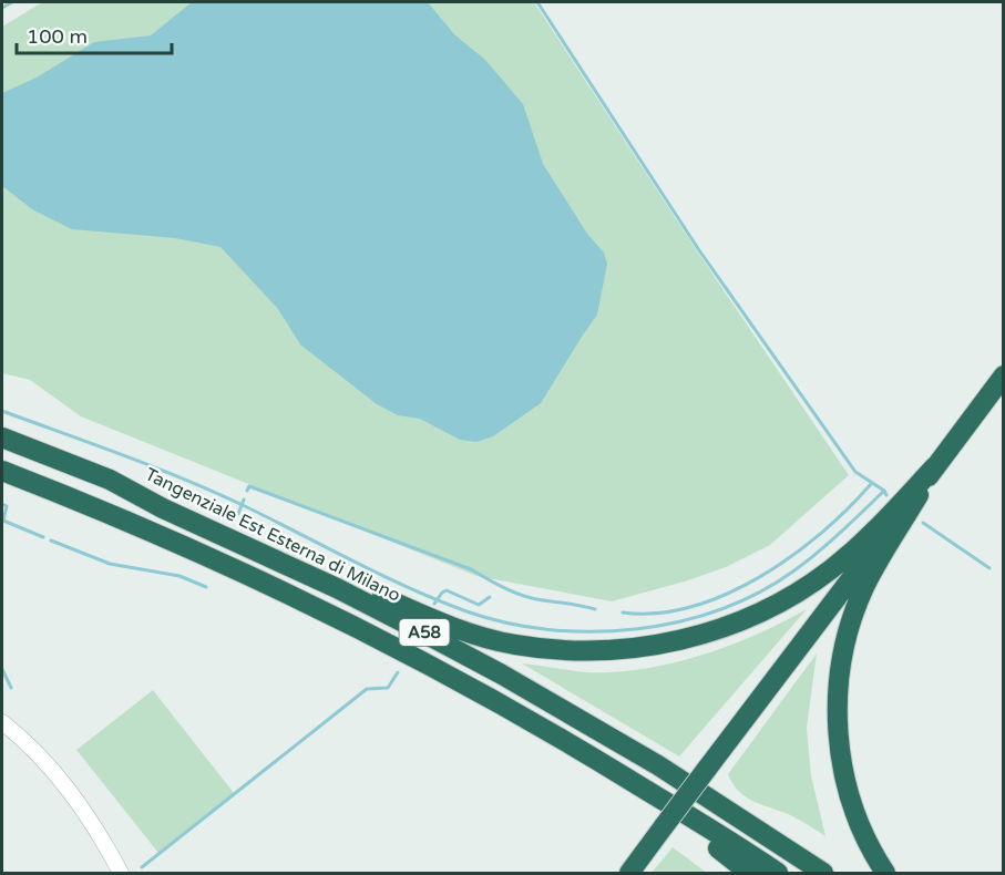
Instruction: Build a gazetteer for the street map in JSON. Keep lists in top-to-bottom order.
{
  "streets": {
    "highway": ["Tangenziale Est Esterna di Milano", "A58"]
  },
  "crossings": [
    ["Tangenziale Est Esterna di Milano", "A58"]
  ],
  "scale_bar": "100 m"
}
